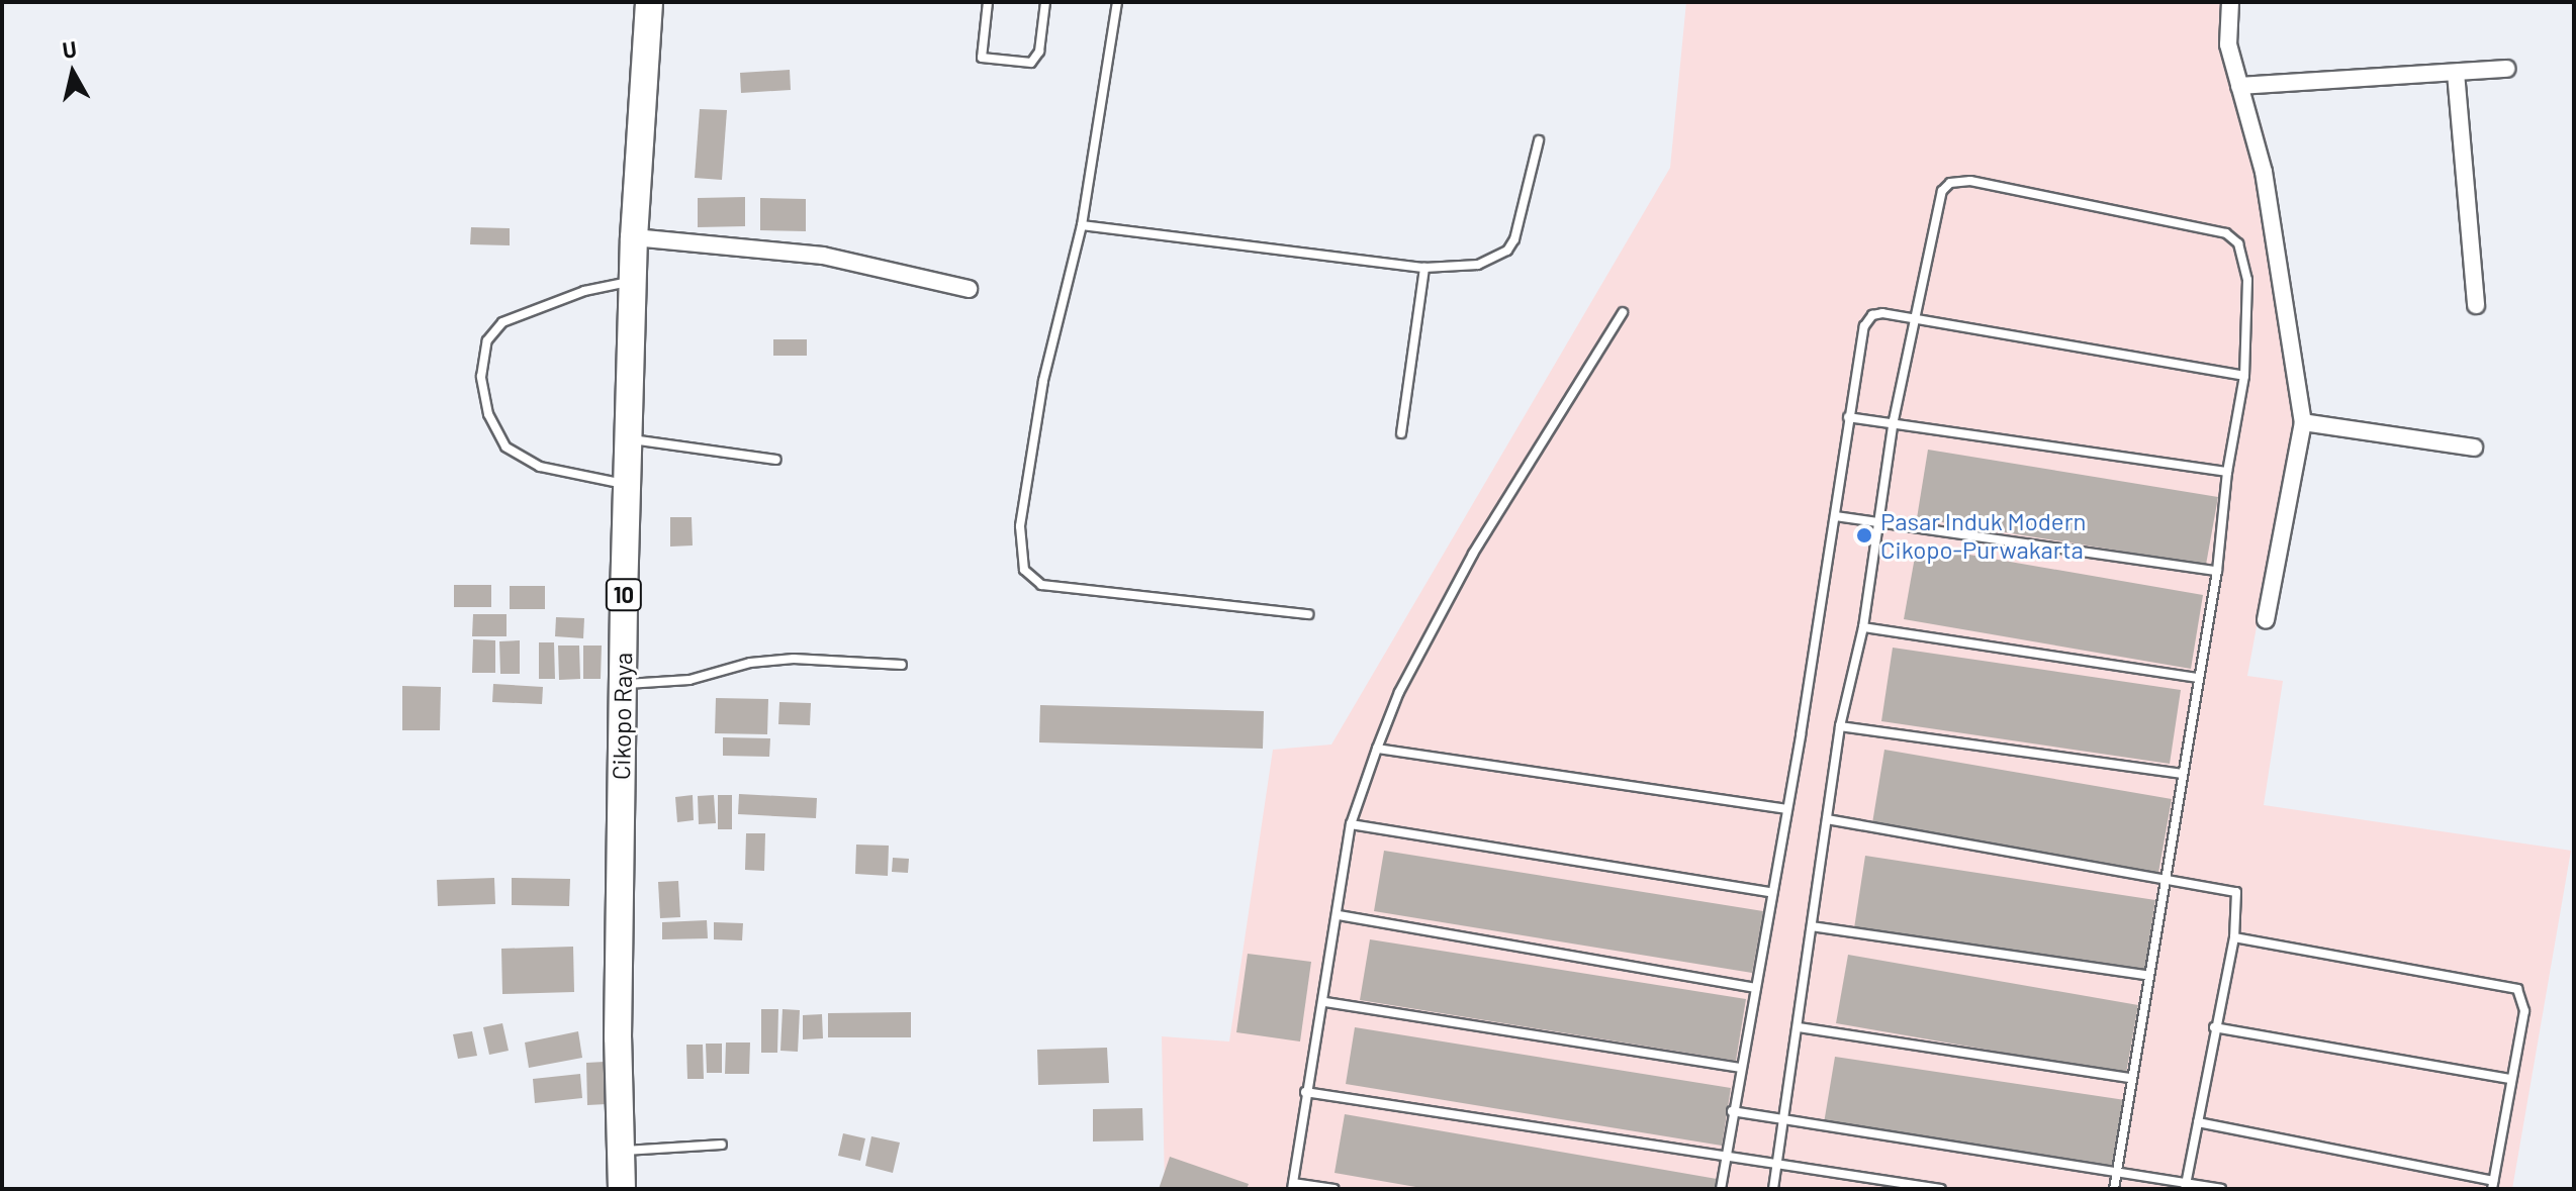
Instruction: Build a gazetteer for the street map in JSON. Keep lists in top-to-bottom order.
{
  "streets": {
    "highway": ["10", "Cikopo Raya"]
  },
  "places": ["Pasar Induk Modern Cikopo-Purwakarta"],
  "north": "top"
}
